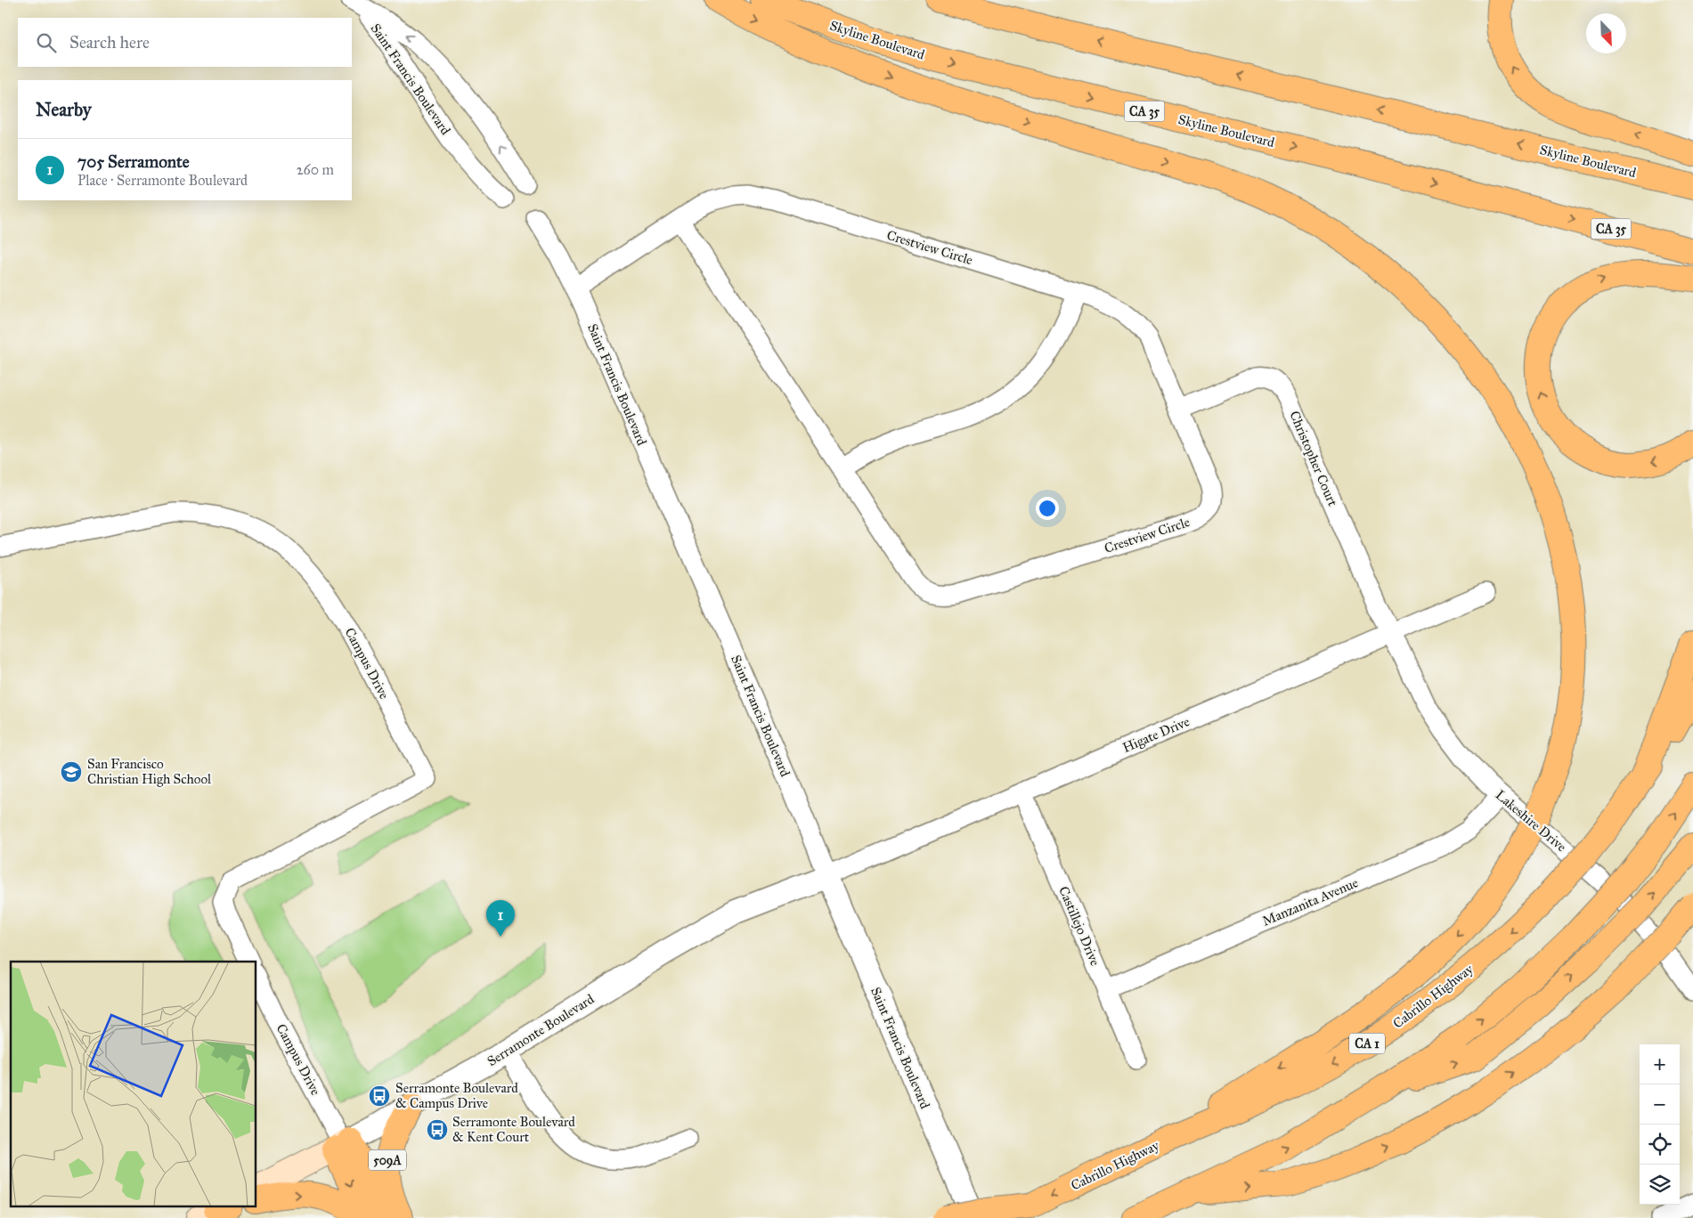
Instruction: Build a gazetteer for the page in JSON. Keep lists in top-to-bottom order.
{
  "streets": {
    "main road": [
      "Skyline Boulevard",
      "CA 35",
      "Cabrillo Highway",
      "Serramonte Boulevard",
      "CA 1",
      "509A"
    ],
    "street": [
      "Saint Francis Boulevard",
      "Crestview Circle",
      "Christopher Court",
      "Campus Drive",
      "Higate Drive",
      "Lakeshire Drive",
      "Manzanita Avenue",
      "Castillejo Drive"
    ]
  },
  "crossings": [
    ["Saint Francis Boulevard", "Crestview Circle"],
    ["Saint Francis Boulevard", "Higate Drive"],
    ["Saint Francis Boulevard", "Serramonte Boulevard"],
    ["Crestview Circle", "Christopher Court"],
    ["Christopher Court", "Higate Drive"],
    ["Christopher Court", "Lakeshire Drive"],
    ["Campus Drive", "Serramonte Boulevard"],
    ["Campus Drive", "509A"],
    ["Higate Drive", "Lakeshire Drive"],
    ["Higate Drive", "Castillejo Drive"],
    ["Higate Drive", "Serramonte Boulevard"],
    ["Lakeshire Drive", "Manzanita Avenue"],
    ["Manzanita Avenue", "Castillejo Drive"],
    ["Serramonte Boulevard", "509A"]
  ],
  "places": {
    "school or university": ["San Francisco Christian High School"],
    "bus stop": ["Serramonte Boulevard & Campus Drive", "Serramonte Boulevard & Kent Court"]
  },
  "north": "bottom right",
  "page": {
    "search": "Search here",
    "heading": "Nearby",
    "list": [
      {
        "mark": "1",
        "name": "705 Serramonte",
        "note": "Place · Serramonte Boulevard",
        "value": "260 m"
      }
    ],
    "pins": "1",
    "map_buttons": ["+", "−"]
  }
}
